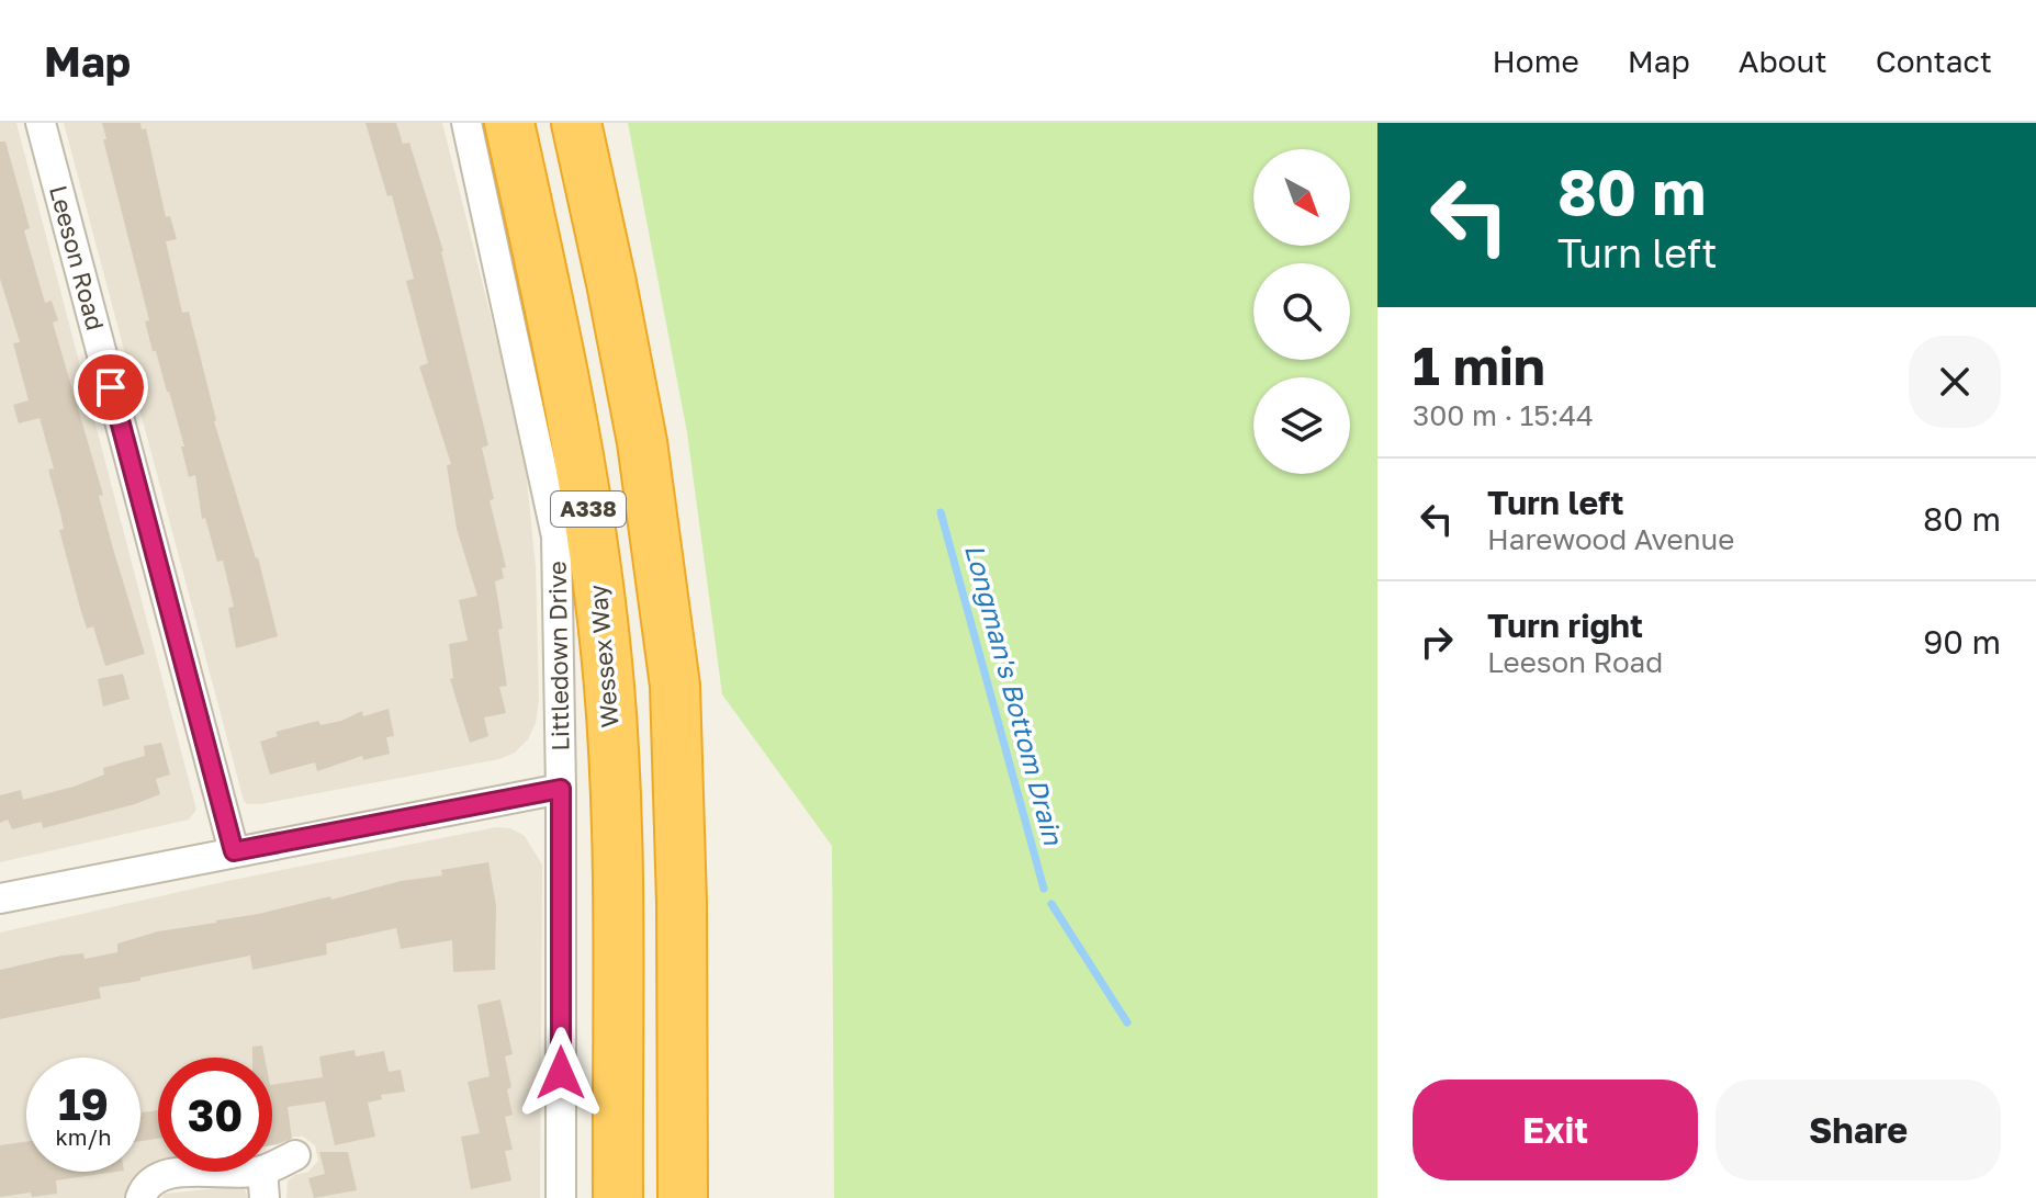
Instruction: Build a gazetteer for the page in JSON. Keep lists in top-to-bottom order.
{
  "streets": {
    "highway": ["A338", "Wessex Way"],
    "street": ["Leeson Road", "Littledown Drive"]
  },
  "water": ["Longman's Bottom Drain"],
  "north": "bottom right",
  "page": {
    "header": "Map",
    "nav": [
      "Home",
      "Map",
      "About",
      "Contact"
    ],
    "turn": ["80 m", "Turn left"],
    "heading": ["1 min", "300 m · 15:44"],
    "list": [
      {
        "name": "Turn left",
        "note": "Harewood Avenue",
        "value": "80 m"
      },
      {
        "name": "Turn right",
        "note": "Leeson Road",
        "value": "90 m"
      }
    ],
    "speed": "19 km/h",
    "limit": "30",
    "buttons": ["Exit", "Share"]
  }
}
